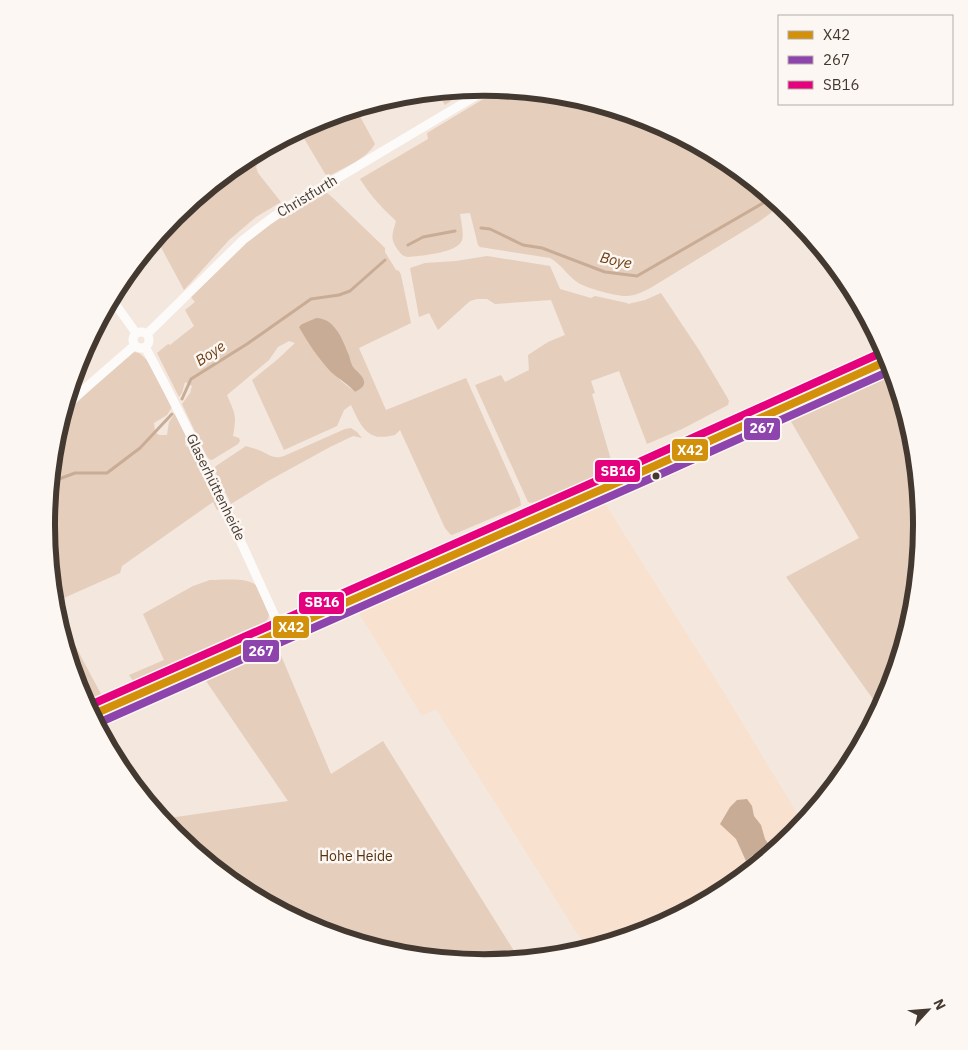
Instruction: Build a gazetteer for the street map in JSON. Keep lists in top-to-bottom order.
{
  "streets": {
    "street": ["Christfurth", "Glaserhüttenheide"]
  },
  "crossings": [
    ["Christfurth", "Glaserhüttenheide"]
  ],
  "water": ["Boye"],
  "parks": ["Hohe Heide"],
  "lines": ["transit line SB16", "transit line X42", "transit line 267"],
  "legend": ["X42", "267", "SB16"],
  "north": "top right"
}
